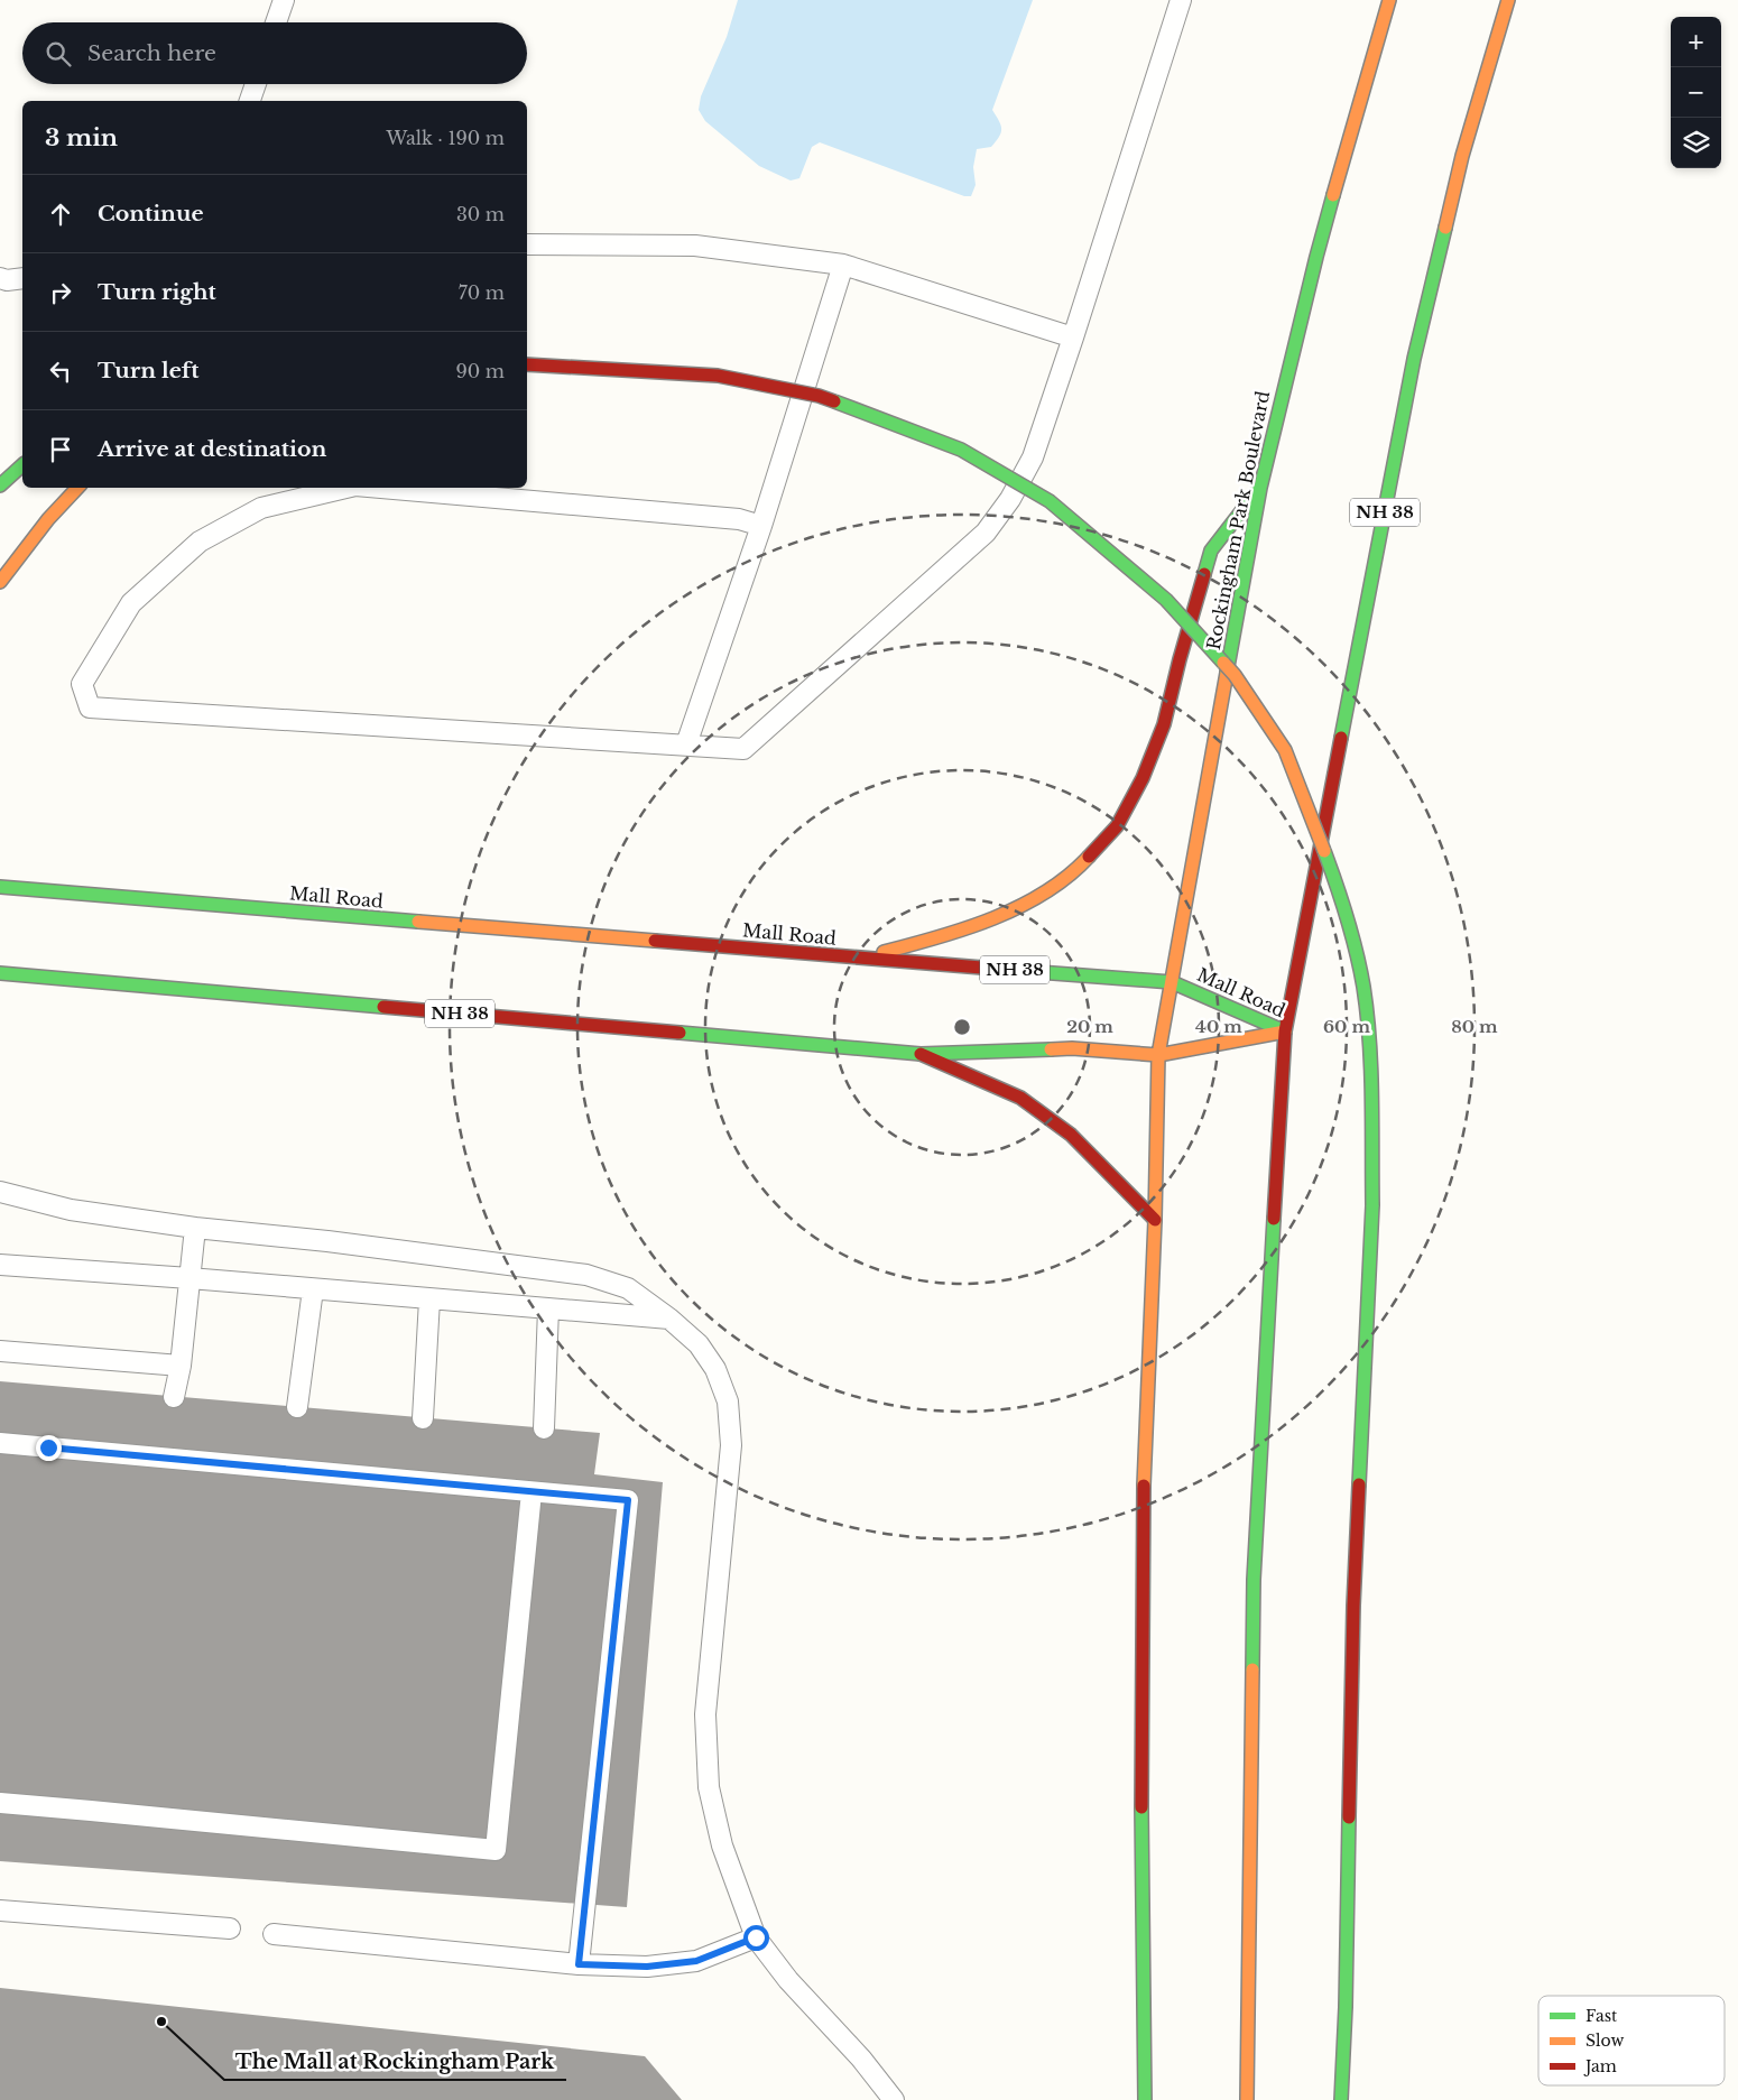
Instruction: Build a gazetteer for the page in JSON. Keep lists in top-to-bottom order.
{
  "streets": {
    "main road": ["NH 38", "Rockingham Park Boulevard", "Mall Road"]
  },
  "crossings": [
    ["NH 38", "Mall Road"],
    ["Rockingham Park Boulevard", "Mall Road"]
  ],
  "places": ["The Mall at Rockingham Park"],
  "legend": ["Fast", "Slow", "Jam"],
  "page": {
    "map_buttons": ["+", "−"],
    "search": "Search here",
    "heading": ["3 min", "Walk · 190 m"],
    "list": [
      ["Continue", "30 m"],
      ["Turn right", "70 m"],
      ["Turn left", "90 m"],
      "Arrive at destination"
    ]
  },
  "rings": [
    "20 m",
    "40 m",
    "60 m",
    "80 m"
  ]
}
